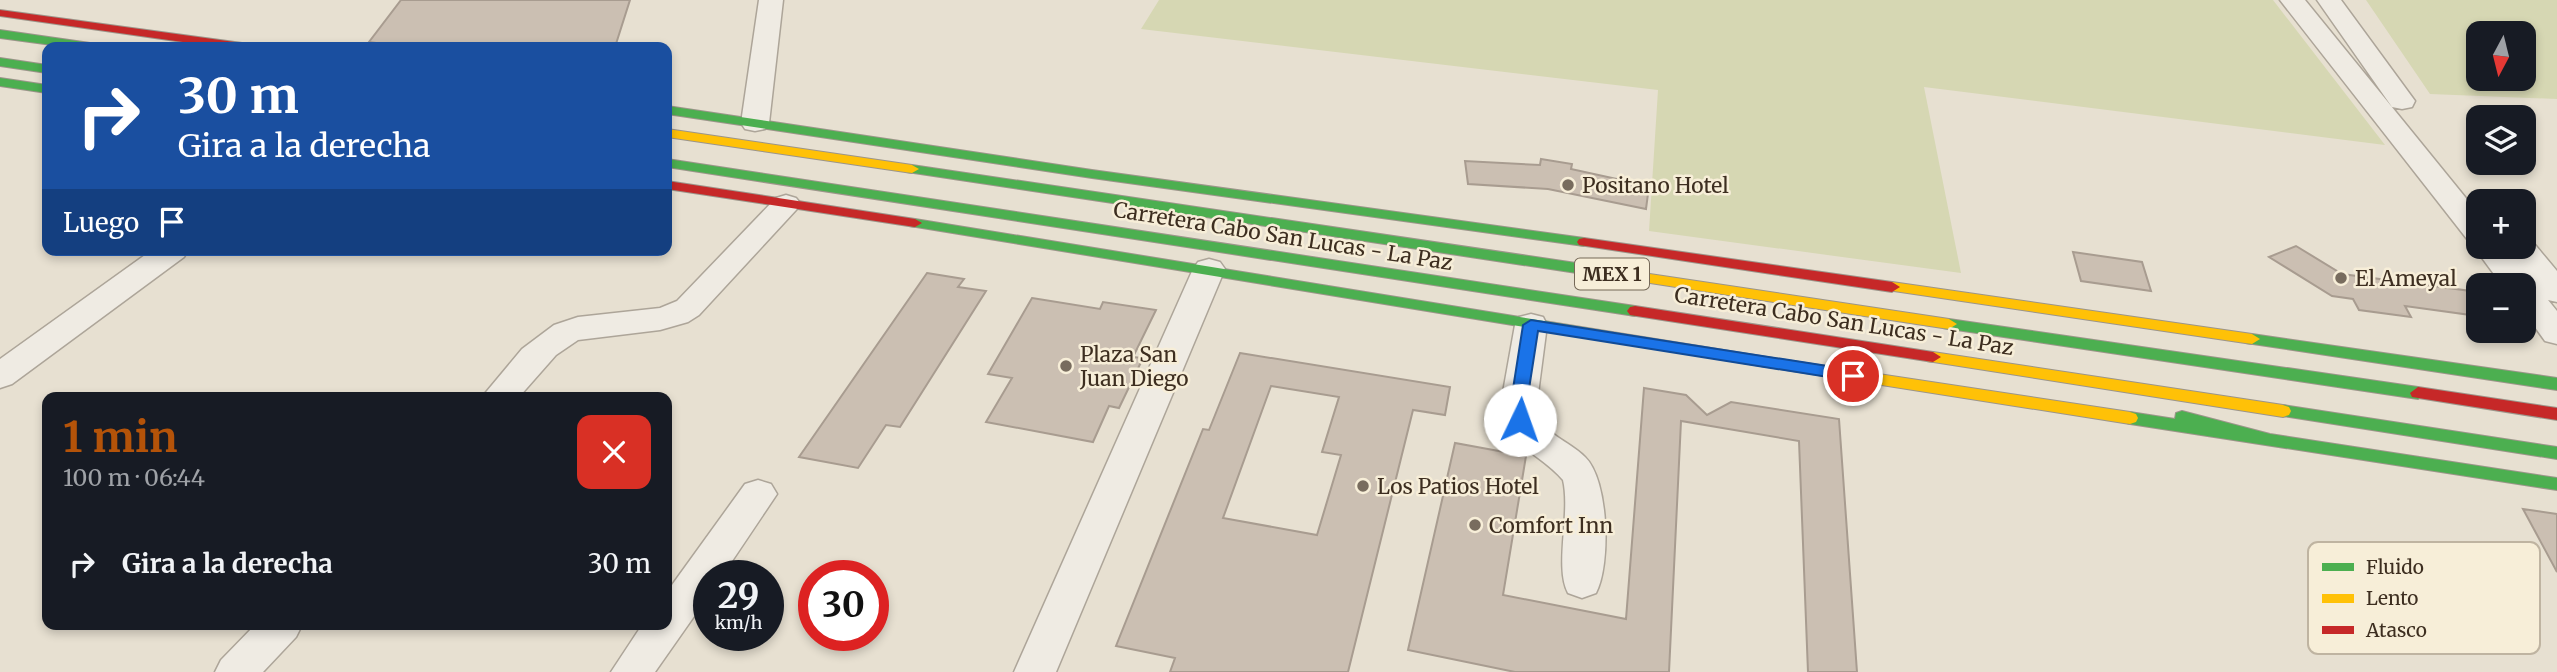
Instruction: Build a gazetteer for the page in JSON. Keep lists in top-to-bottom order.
{
  "streets": {
    "main road": ["Carretera Cabo San Lucas - La Paz", "MEX 1"]
  },
  "places": [
    "Positano Hotel",
    "El Ameyal",
    "Plaza San Juan Diego",
    "Los Patios Hotel",
    "Comfort Inn"
  ],
  "legend": ["Fluido", "Lento", "Atasco"],
  "north": "bottom",
  "page": {
    "map_buttons": ["+", "−"],
    "turn": ["30 m", "Gira a la derecha"],
    "then": "Luego",
    "heading": ["1 min", "100 m · 06:44"],
    "list": [
      {
        "name": "Gira a la derecha",
        "value": "30 m"
      }
    ],
    "speed": "29 km/h",
    "limit": "30"
  }
}
